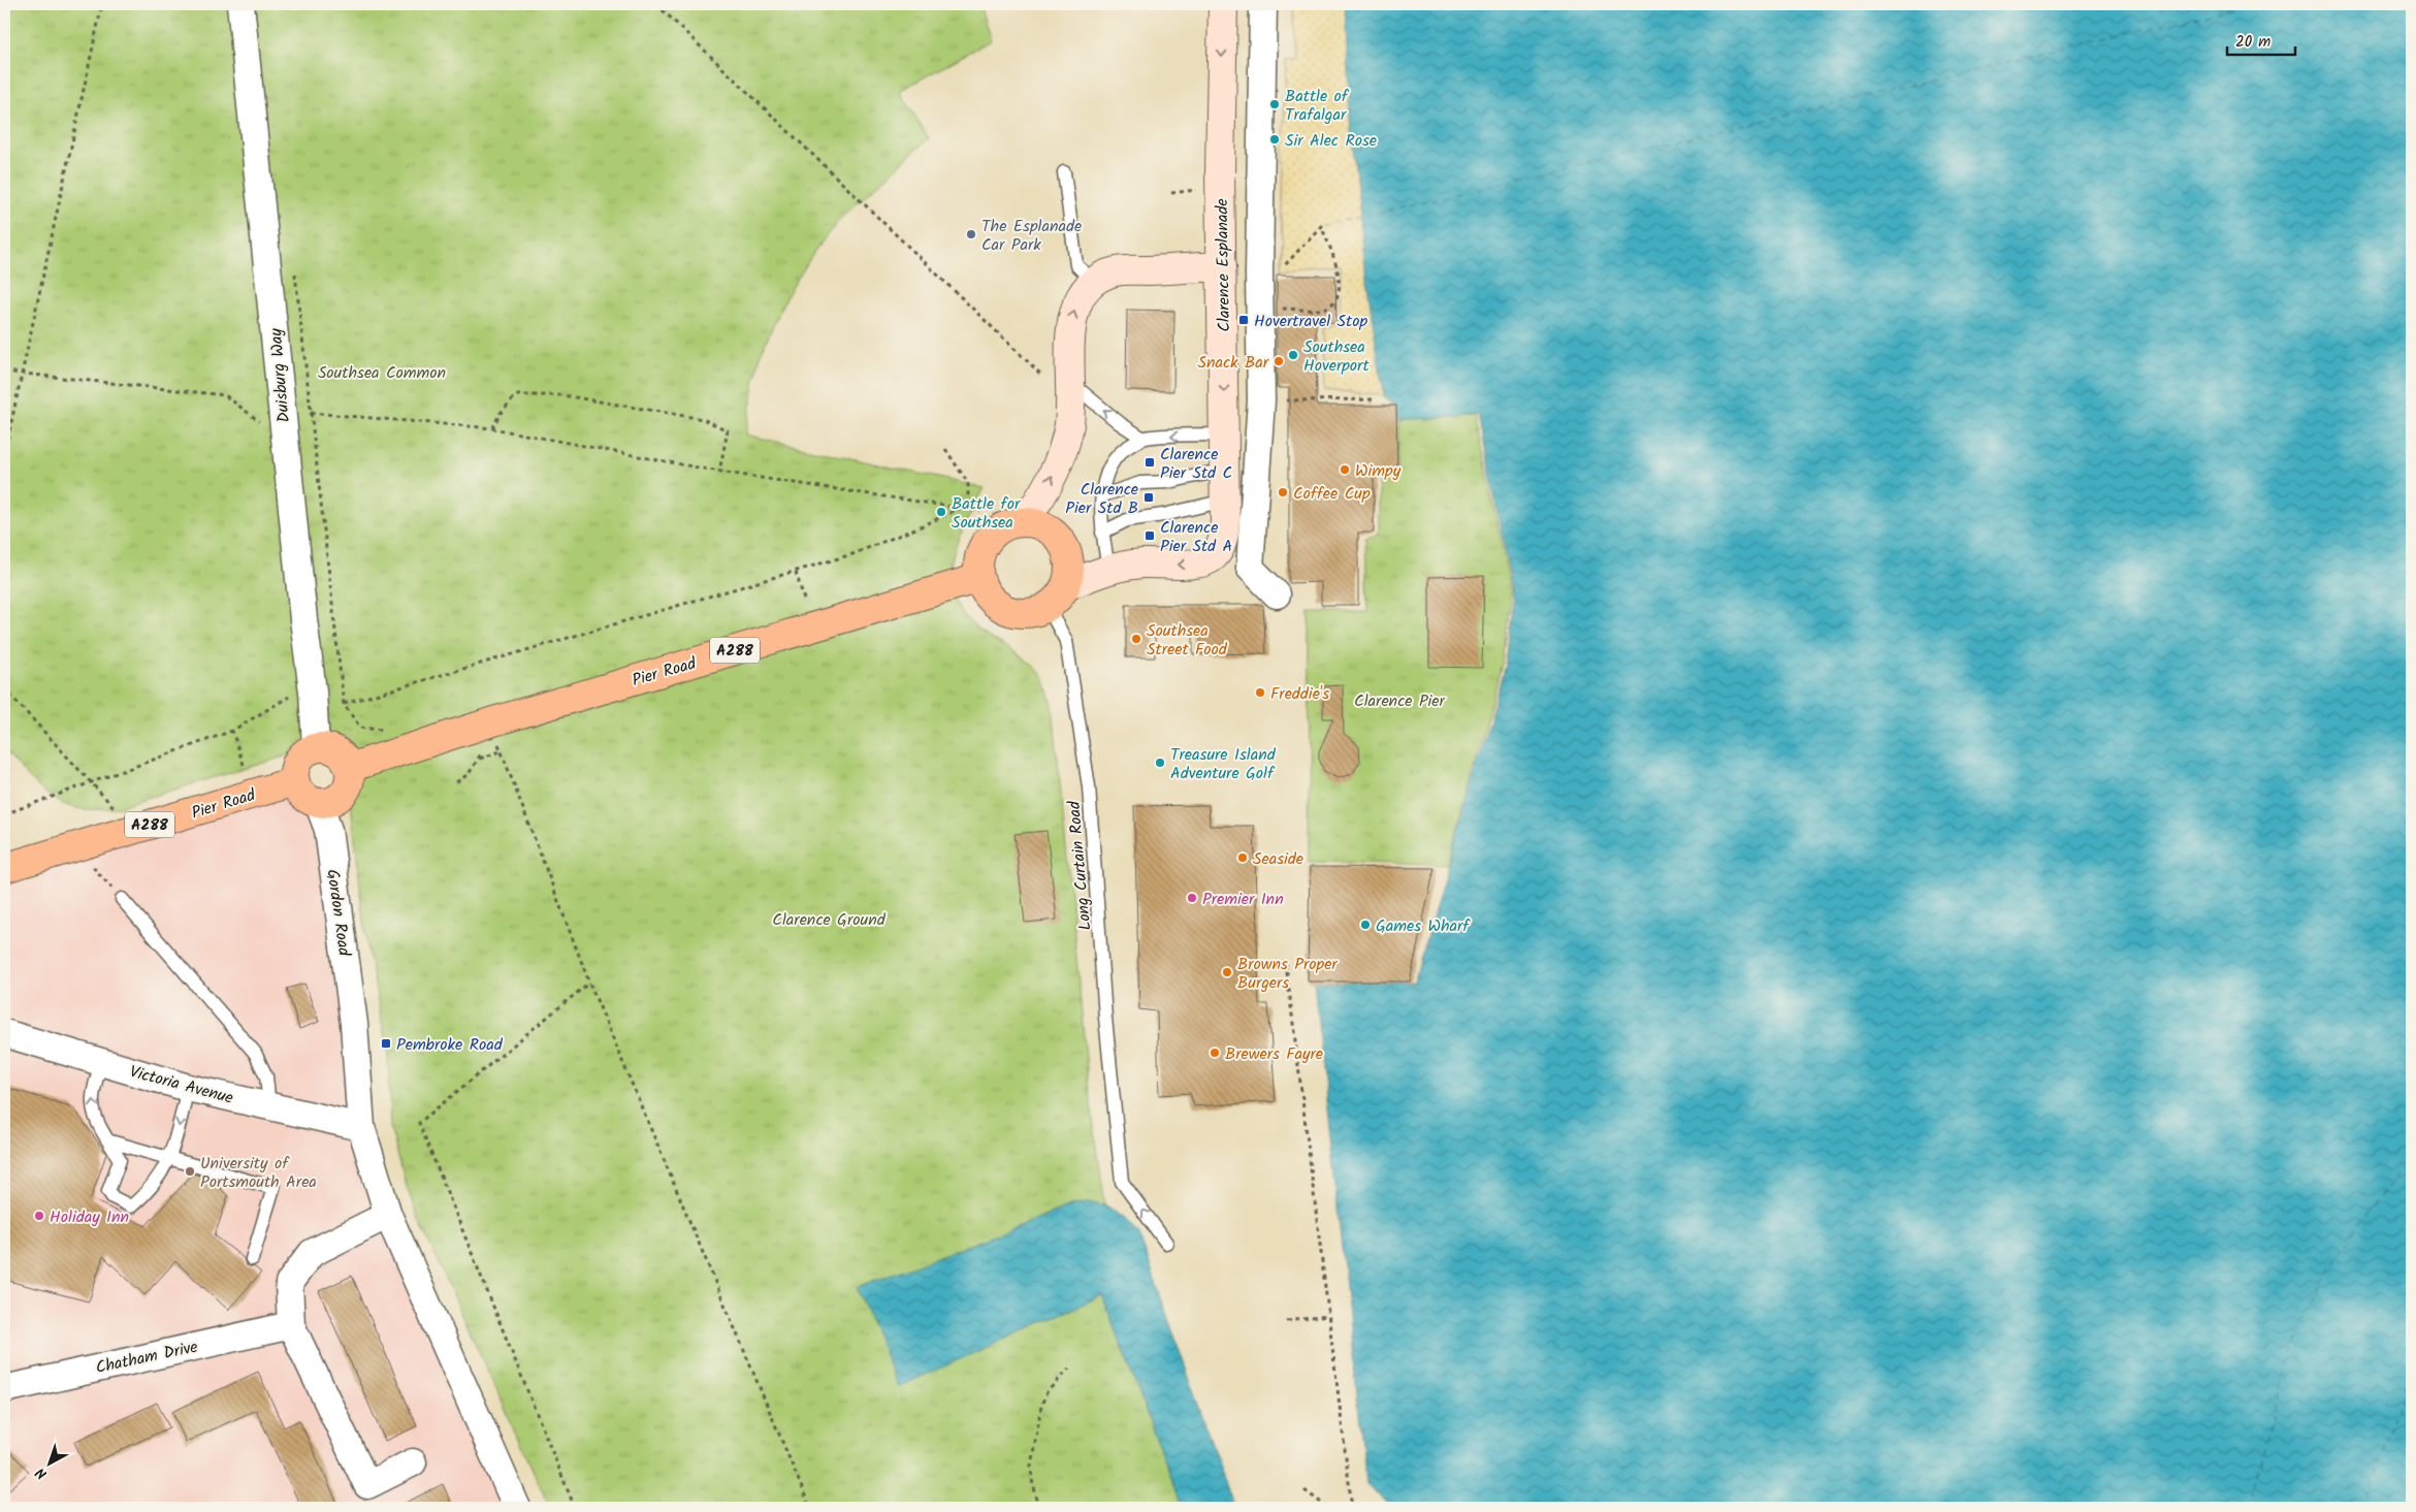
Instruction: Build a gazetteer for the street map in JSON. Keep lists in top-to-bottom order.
{
  "streets": {
    "main road": ["A288", "Pier Road"],
    "street": [
      "Clarence Esplanade",
      "Duisburg Way",
      "Gordon Road",
      "Victoria Avenue",
      "Chatham Drive"
    ],
    "lane": ["Long Curtain Road"]
  },
  "crossings": [
    ["Clarence Esplanade", "Pier Road"],
    ["Clarence Esplanade", "Long Curtain Road"],
    ["Duisburg Way", "Pier Road"],
    ["Duisburg Way", "Gordon Road"],
    ["Pier Road", "Long Curtain Road"],
    ["Pier Road", "Gordon Road"],
    ["Gordon Road", "Victoria Avenue"]
  ],
  "one_way": ["Long Curtain Road"],
  "parks": ["Southsea Common", "Clarence Pier", "Clarence Ground"],
  "places": {
    "other": [
      "Battle of Trafalgar",
      "Sir Alec Rose",
      "The Esplanade Car Park",
      "Southsea Hoverport",
      "Snack Bar",
      "Wimpy",
      "Coffee Cup",
      "Battle for Southsea",
      "Southsea Street Food",
      "Freddie's",
      "Treasure Island Adventure Golf",
      "Seaside",
      "Premier Inn",
      "Games Wharf",
      "Browns Proper Burgers",
      "Brewers Fayre",
      "University of Portsmouth Area",
      "Holiday Inn"
    ],
    "transit": [
      "Hovertravel Stop",
      "Clarence Pier Std C",
      "Clarence Pier Std B",
      "Clarence Pier Std A",
      "Pembroke Road"
    ]
  },
  "scale_bar": "20 m",
  "north": "bottom left"
}
